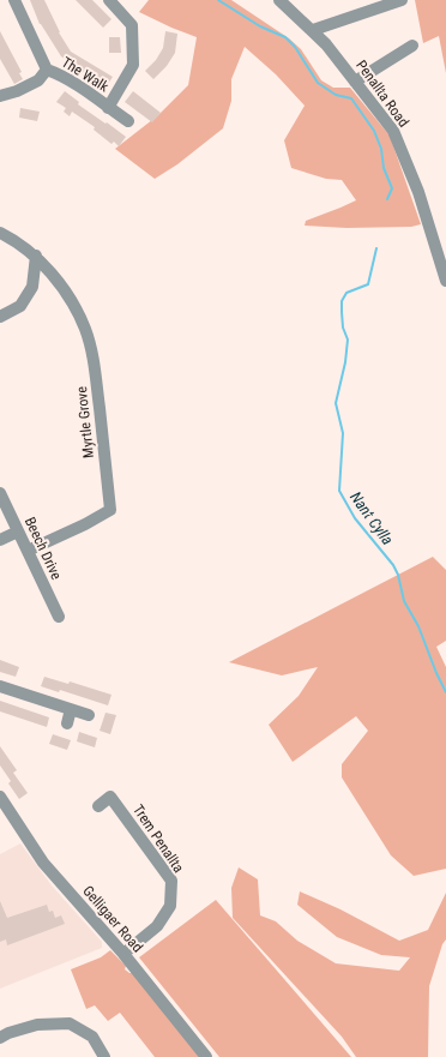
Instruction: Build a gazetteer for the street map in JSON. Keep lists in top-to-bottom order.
{
  "streets": {
    "street": [
      "The Walk",
      "Penallta Road",
      "Myrtle Grove",
      "Beech Drive",
      "Trem Penallta",
      "Gelligaer Road"
    ]
  },
  "crossings": [
    ["Myrtle Grove", "Beech Drive"],
    ["Trem Penallta", "Gelligaer Road"]
  ],
  "water": ["Nant Cylla"]
}
